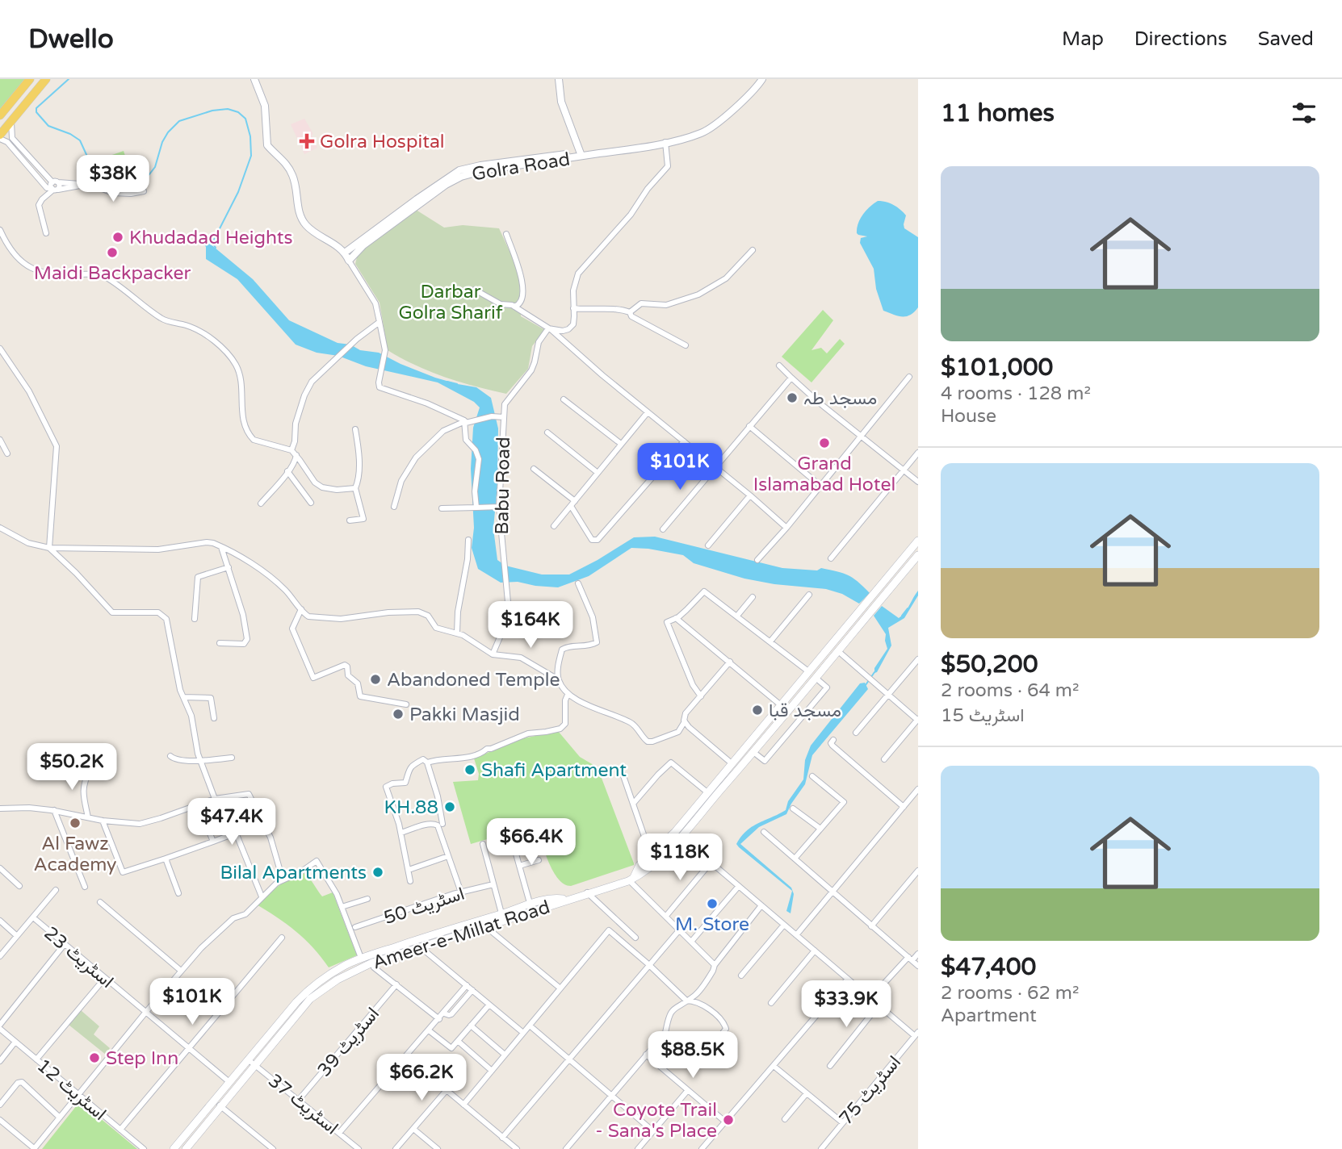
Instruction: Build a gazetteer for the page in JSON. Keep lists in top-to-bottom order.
{
  "streets": {
    "main road": ["Ameer-e-Millat Road"],
    "street": [
      "Golra Road",
      "Babu Road",
      "اسٹریٹ 50",
      "اسٹریٹ 23",
      "اسٹریٹ 39",
      "اسٹریٹ 12",
      "اسٹریٹ 75",
      "اسٹریٹ 37"
    ]
  },
  "crossings": [
    ["Ameer-e-Millat Road", "اسٹریٹ 23"],
    ["Ameer-e-Millat Road", "اسٹریٹ 37"],
    ["اسٹریٹ 39", "اسٹریٹ 37"]
  ],
  "parks": ["Darbar Golra Sharif"],
  "places": {
    "health": ["Golra Hospital"],
    "other": [
      "Khudadad Heights",
      "Maidi Backpacker",
      "مسجد طہ",
      "Grand Islamabad Hotel",
      "Abandoned Temple",
      "مسجد قبا",
      "Pakki Masjid",
      "Shafi Apartment",
      "KH.88",
      "Al Fawz Academy",
      "Bilal Apartments",
      "M. Store",
      "Step Inn",
      "Coyote Trail - Sana's Place"
    ]
  },
  "page": {
    "header": "Dwello",
    "nav": ["Map", "Directions", "Saved"],
    "heading": "11 homes",
    "list": [
      {
        "name": "$101,000",
        "note": "4 rooms · 128 m² · House"
      },
      {
        "name": "$50,200",
        "note": "2 rooms · 64 m² · اسٹریٹ 15"
      },
      {
        "name": "$47,400",
        "note": "2 rooms · 62 m² · Apartment"
      }
    ],
    "price": [
      "$38K",
      "$101K",
      "$164K",
      "$50.2K",
      "$47.4K",
      "$66.4K",
      "$118K",
      "$101K",
      "$33.9K",
      "$88.5K",
      "$66.2K"
    ]
  }
}
